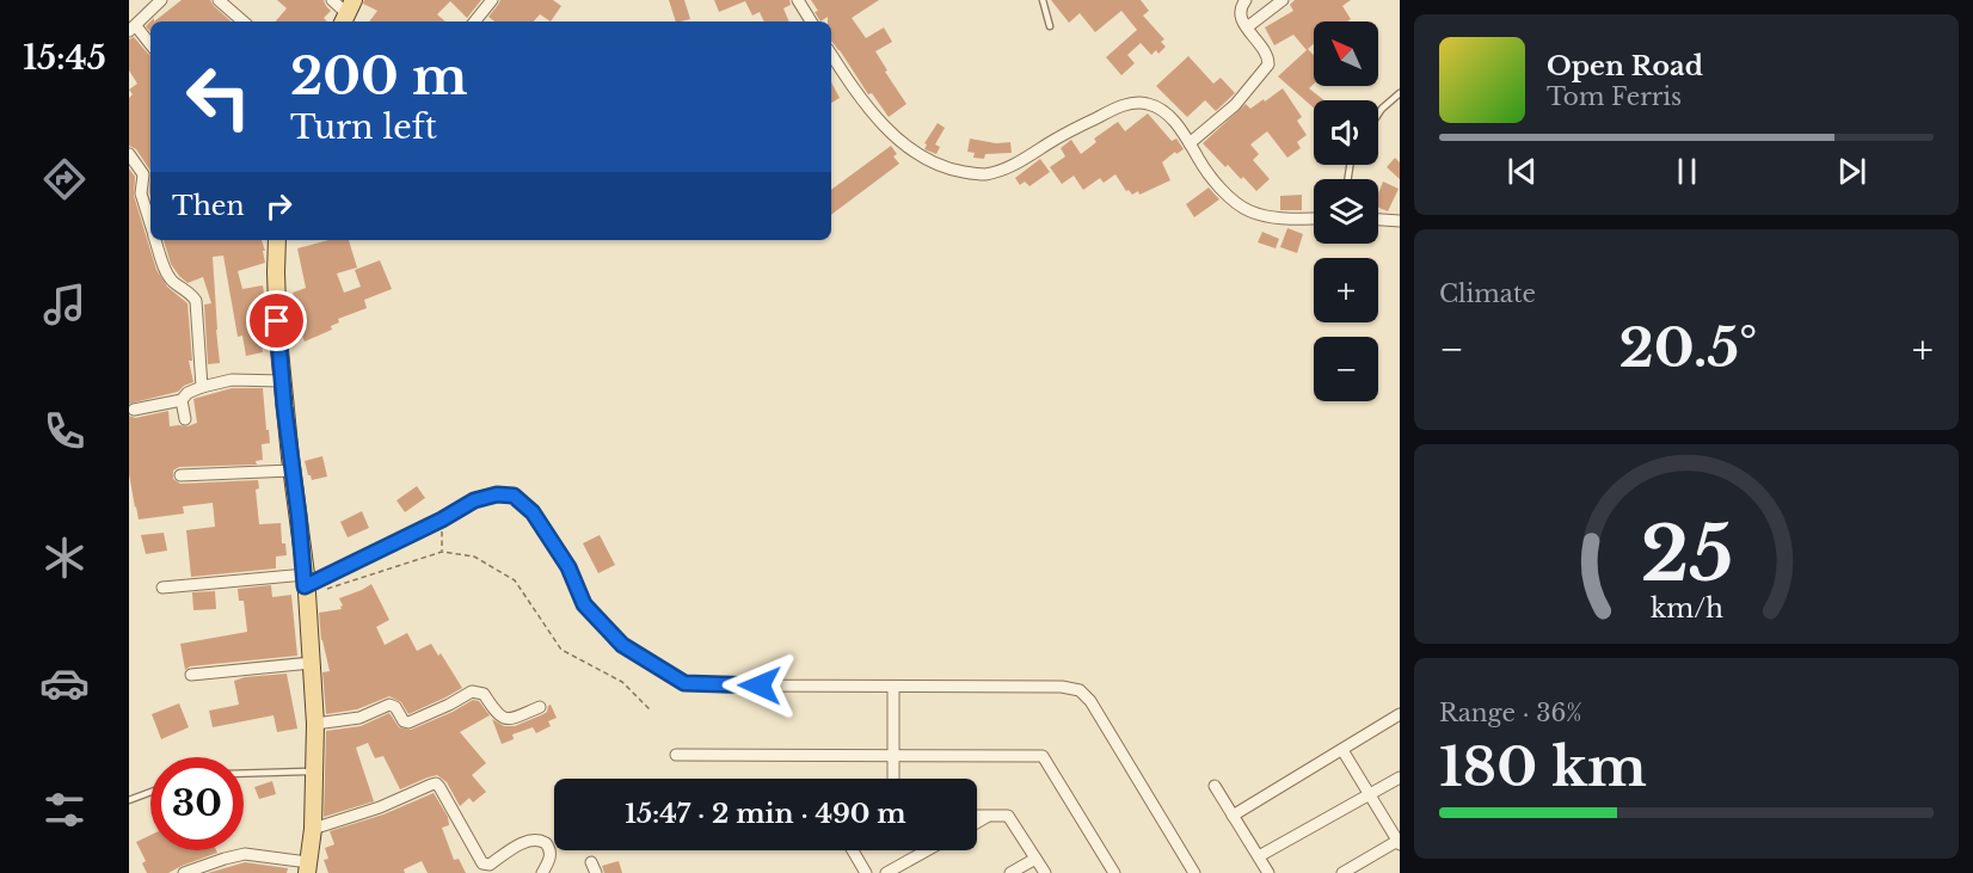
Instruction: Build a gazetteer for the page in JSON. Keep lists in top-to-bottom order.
{
  "north": "top left",
  "page": {
    "tabs": "15:45",
    "map_buttons": ["+", "−"],
    "turn": ["200 m", "Turn left"],
    "song": ["Open Road", "Tom Ferris"],
    "then": "Then",
    "tile": [
      "Climate",
      ["Range · 36%", "180 km"]
    ],
    "heat": ["−", "20.5°", "+"],
    "limit": "30",
    "trip": "15:47 · 2 min · 490 m",
    "gauge": ["25", "km/h"]
  }
}
